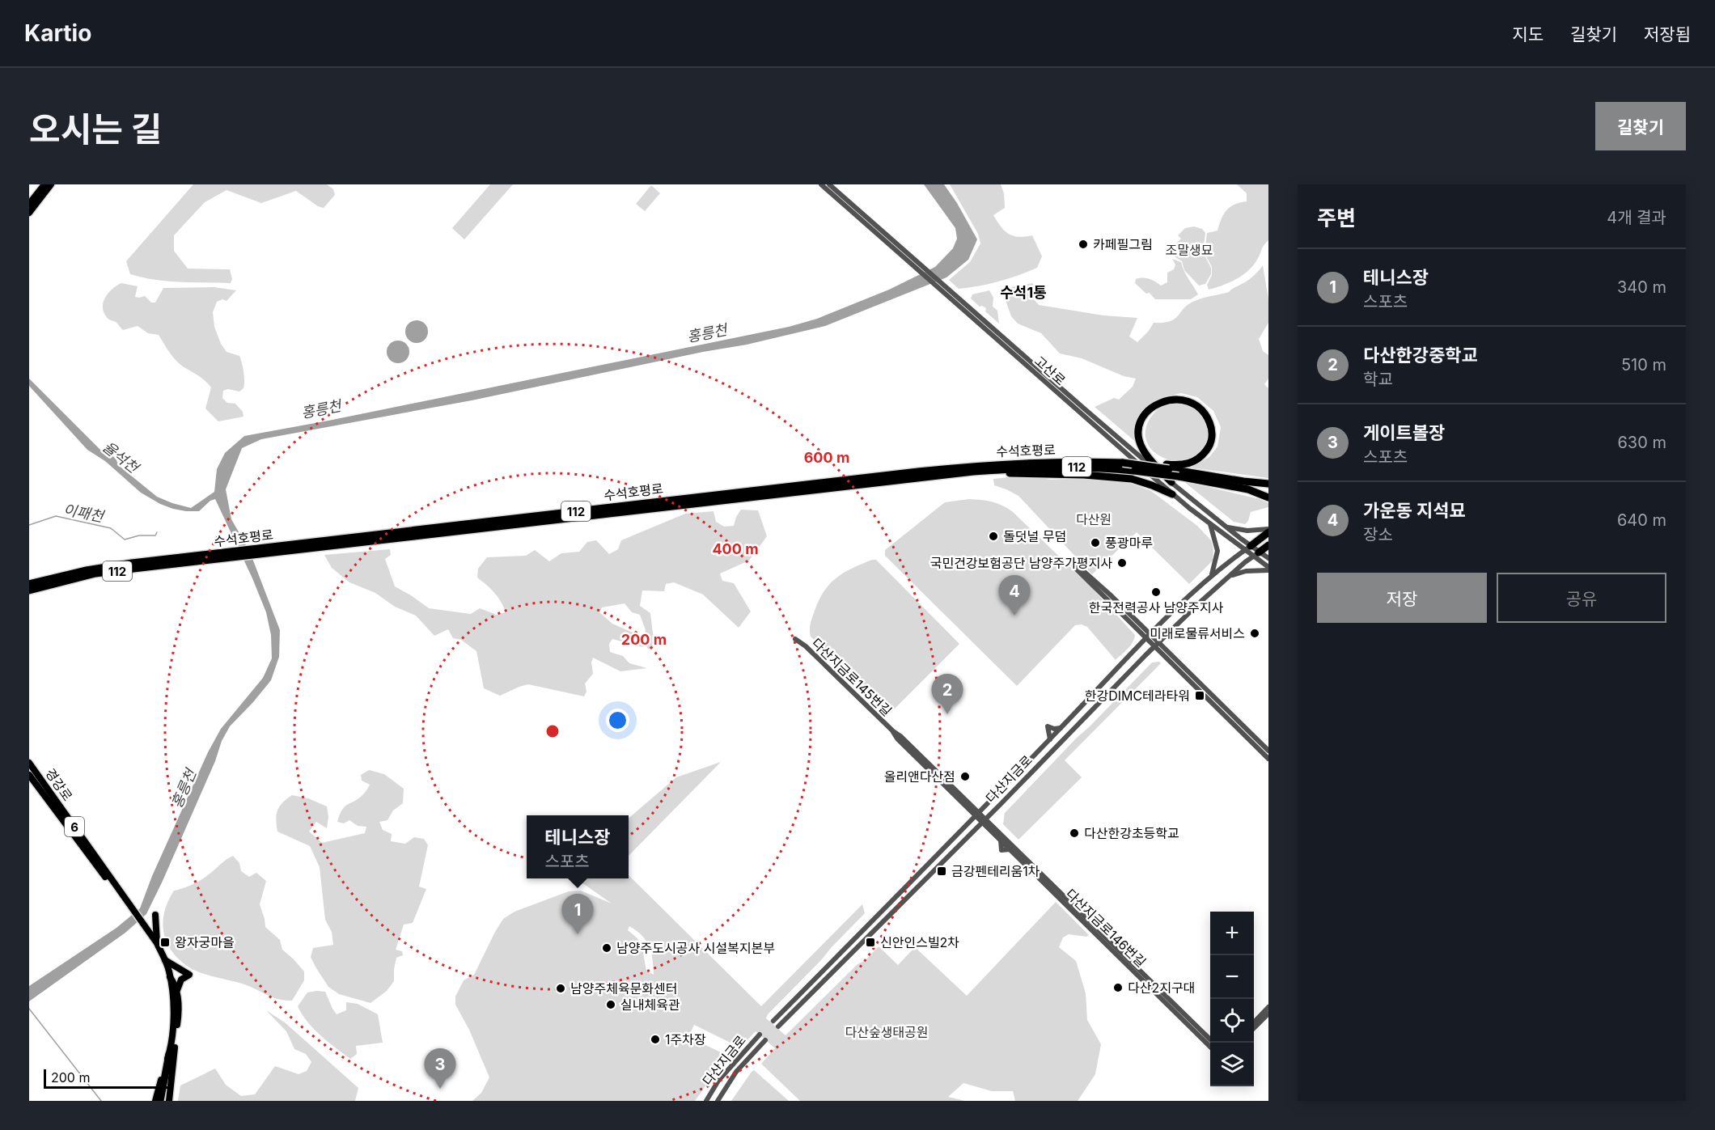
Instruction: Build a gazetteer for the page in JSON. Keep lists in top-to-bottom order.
{
  "streets": {
    "highway": ["수석호평로", "112"],
    "main road": ["경강로", "6"],
    "street": [
      "고산로",
      "다산지금로145번길",
      "다산지금로",
      "다산지금로146번길"
    ]
  },
  "crossings": [
    ["고산로", "다산지금로"],
    ["다산지금로145번길", "다산지금로"],
    ["다산지금로145번길", "다산지금로146번길"],
    ["다산지금로", "다산지금로146번길"]
  ],
  "districts": ["수석1통"],
  "water": ["홍릉천", "율석천", "이패천"],
  "parks": ["조말생묘", "다산원", "다산숲생태공원"],
  "places": {
    "other": [
      "카페필그림",
      "돌덧널 무덤",
      "풍광마루",
      "국민건강보험공단 남양주가평지사",
      "한국전력공사 남양주지사",
      "미래로물류서비스",
      "올리앤다산점",
      "다산한강초등학교",
      "남양주도시공사 시설복지본부",
      "다산2지구대",
      "남양주체육문화센터",
      "실내체육관",
      "1주차장"
    ],
    "transit": [
      "한강DIMC테라타워",
      "금강펜테리움1차",
      "왕자궁마을",
      "신안인스빌2차"
    ]
  },
  "scale_bar": "200 m",
  "page": {
    "header": "Kartio",
    "nav": ["지도", "길찾기", "저장됨"],
    "title": "오시는 길",
    "buttons": [
      "길찾기",
      ["저장", "공유"]
    ],
    "heading": ["주변", "4개 결과"],
    "list": [
      {
        "mark": "1",
        "name": "테니스장",
        "note": "스포츠",
        "value": "340 m"
      },
      {
        "mark": "2",
        "name": "다산한강중학교",
        "note": "학교",
        "value": "510 m"
      },
      {
        "mark": "3",
        "name": "게이트볼장",
        "note": "스포츠",
        "value": "630 m"
      },
      {
        "mark": "4",
        "name": "가운동 지석묘",
        "note": "장소",
        "value": "640 m"
      }
    ],
    "pins": [
      "4",
      "2",
      "1",
      "3"
    ],
    "popup": ["테니스장", "스포츠"],
    "map_buttons": ["+", "−"],
    "scale": "200 m"
  },
  "rings": ["600 m", "400 m", "200 m"]
}
